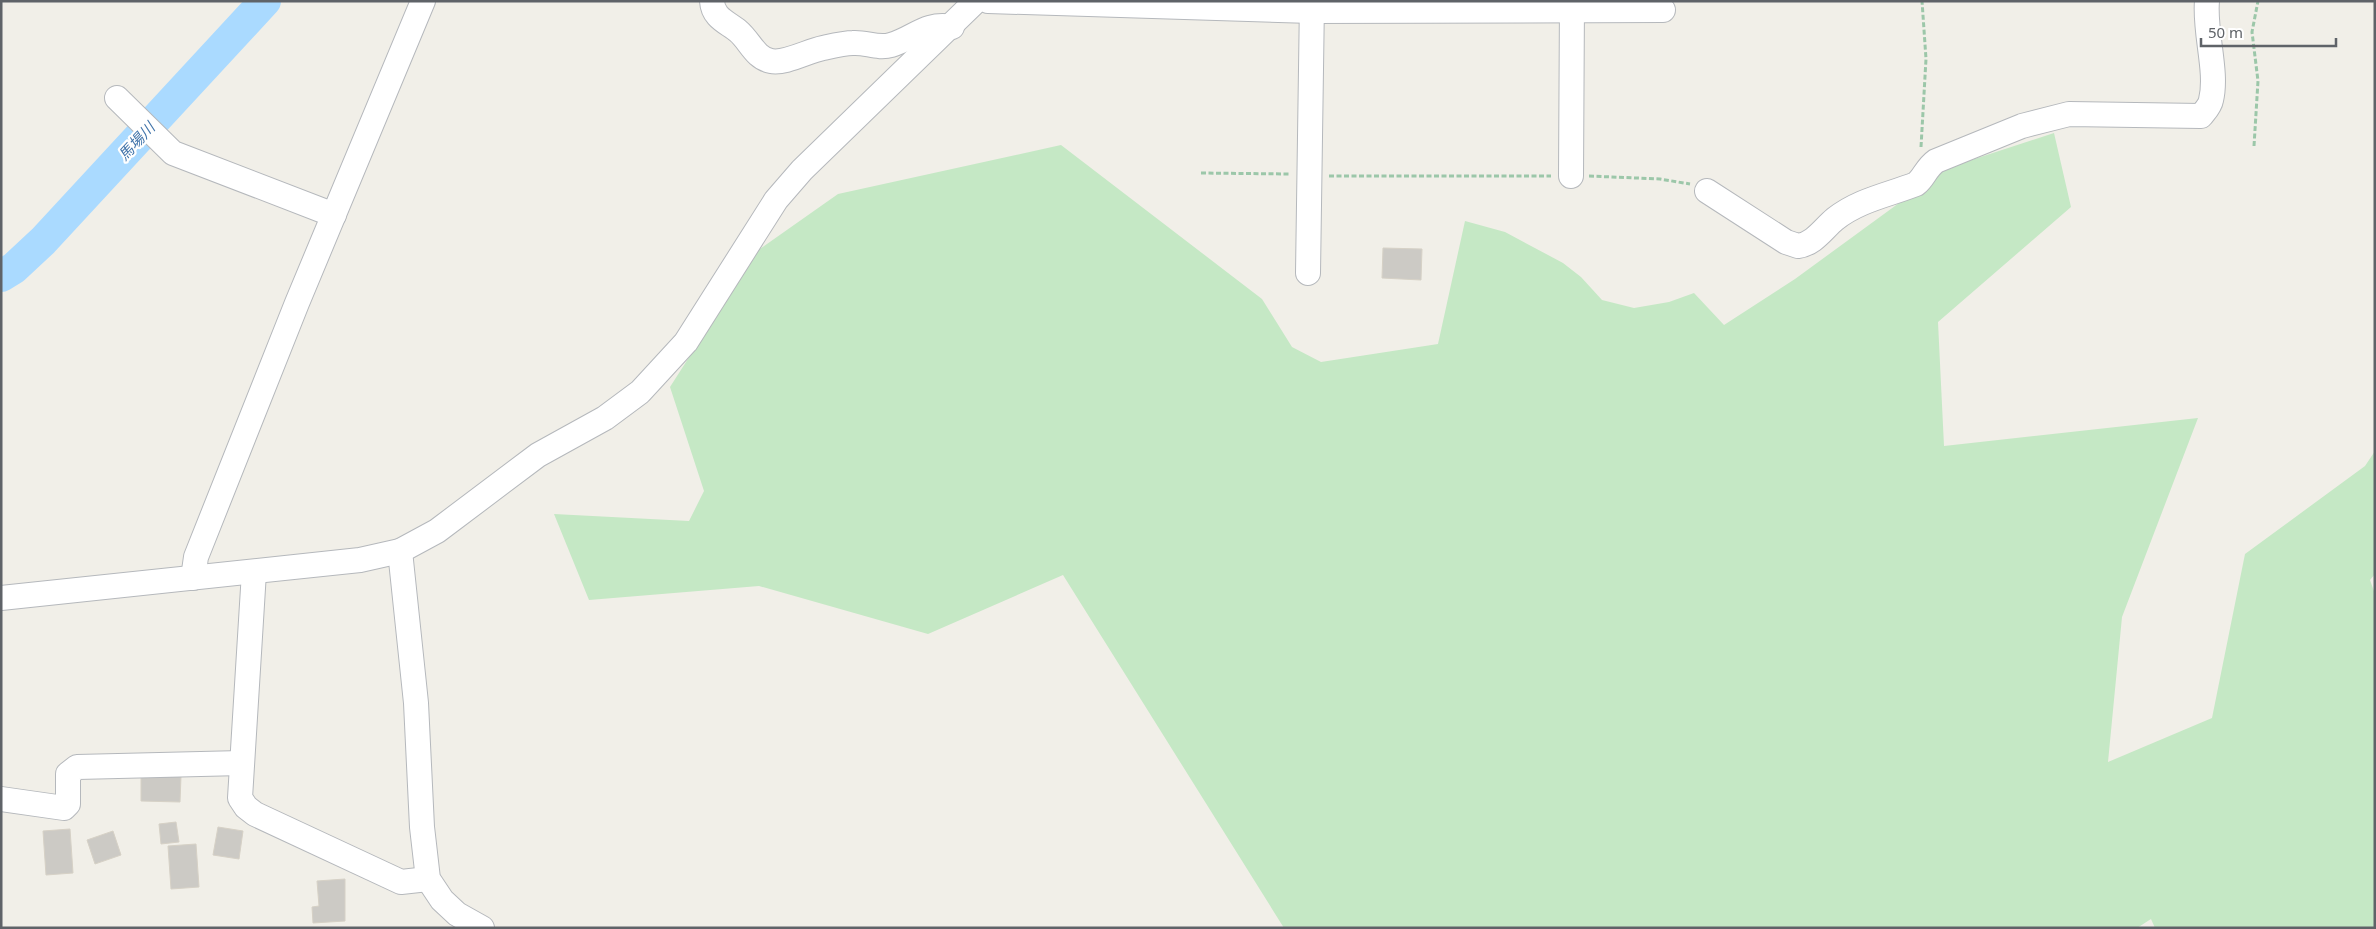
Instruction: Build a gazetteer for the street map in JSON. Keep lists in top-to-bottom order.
{
  "water": ["馬場川"],
  "scale_bar": "50 m"
}
